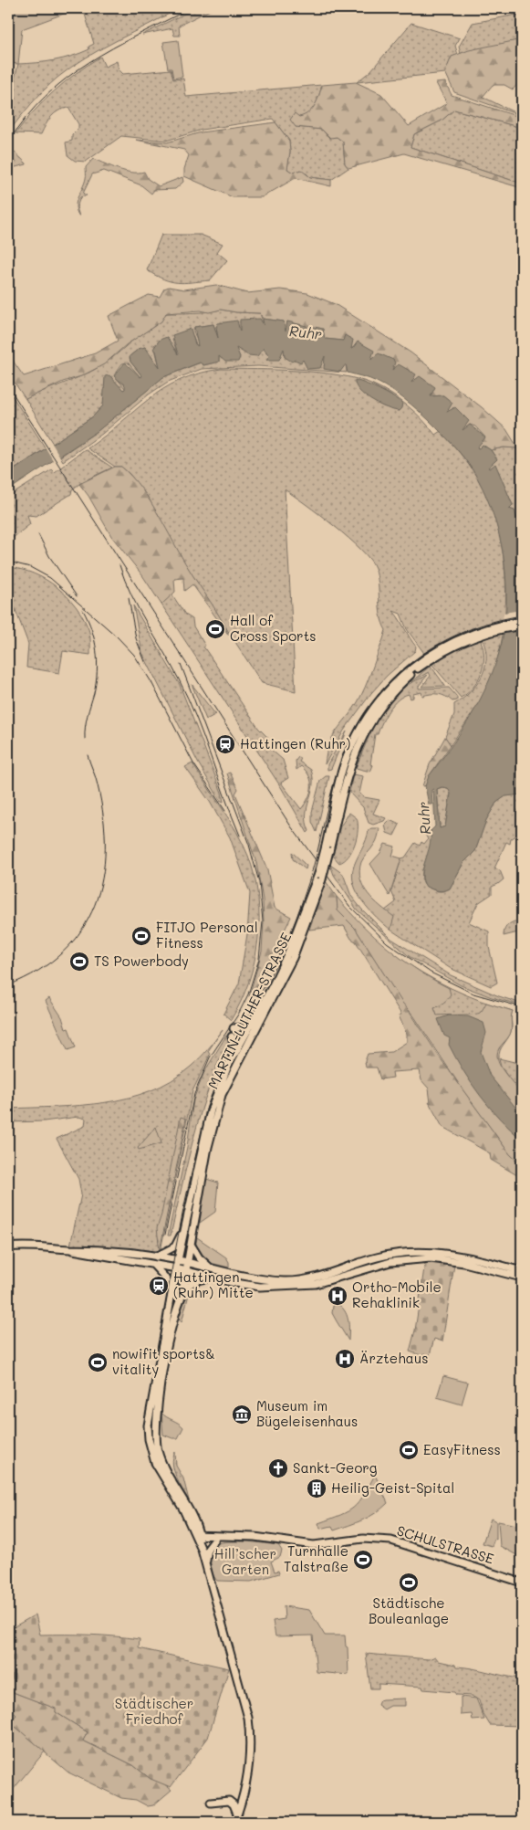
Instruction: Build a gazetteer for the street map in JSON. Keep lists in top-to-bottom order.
{
  "streets": {
    "main road": ["MARTIN-LUTHER-STRASSE", "SCHULSTRASSE"]
  },
  "crossings": [
    ["MARTIN-LUTHER-STRASSE", "SCHULSTRASSE"]
  ],
  "water": ["Ruhr"],
  "parks": ["Hill’scher Garten", "Städtischer Friedhof"],
  "places": {
    "sports": [
      "Hall of Cross Sports",
      "FITJO Personal Fitness",
      "TS Powerbody",
      "nowifit sports& vitality",
      "EasyFitness",
      "Turnhalle Talstraße",
      "Städtische Bouleanlage"
    ],
    "station": ["Hattingen (Ruhr)", "Hattingen (Ruhr) Mitte"],
    "hospital": ["Ortho-Mobile Rehaklinik", "Ärztehaus"],
    "museum": ["Museum im Bügeleisenhaus"],
    "church": ["Sankt-Georg"],
    "building": ["Heilig-Geist-Spital"]
  }
}
